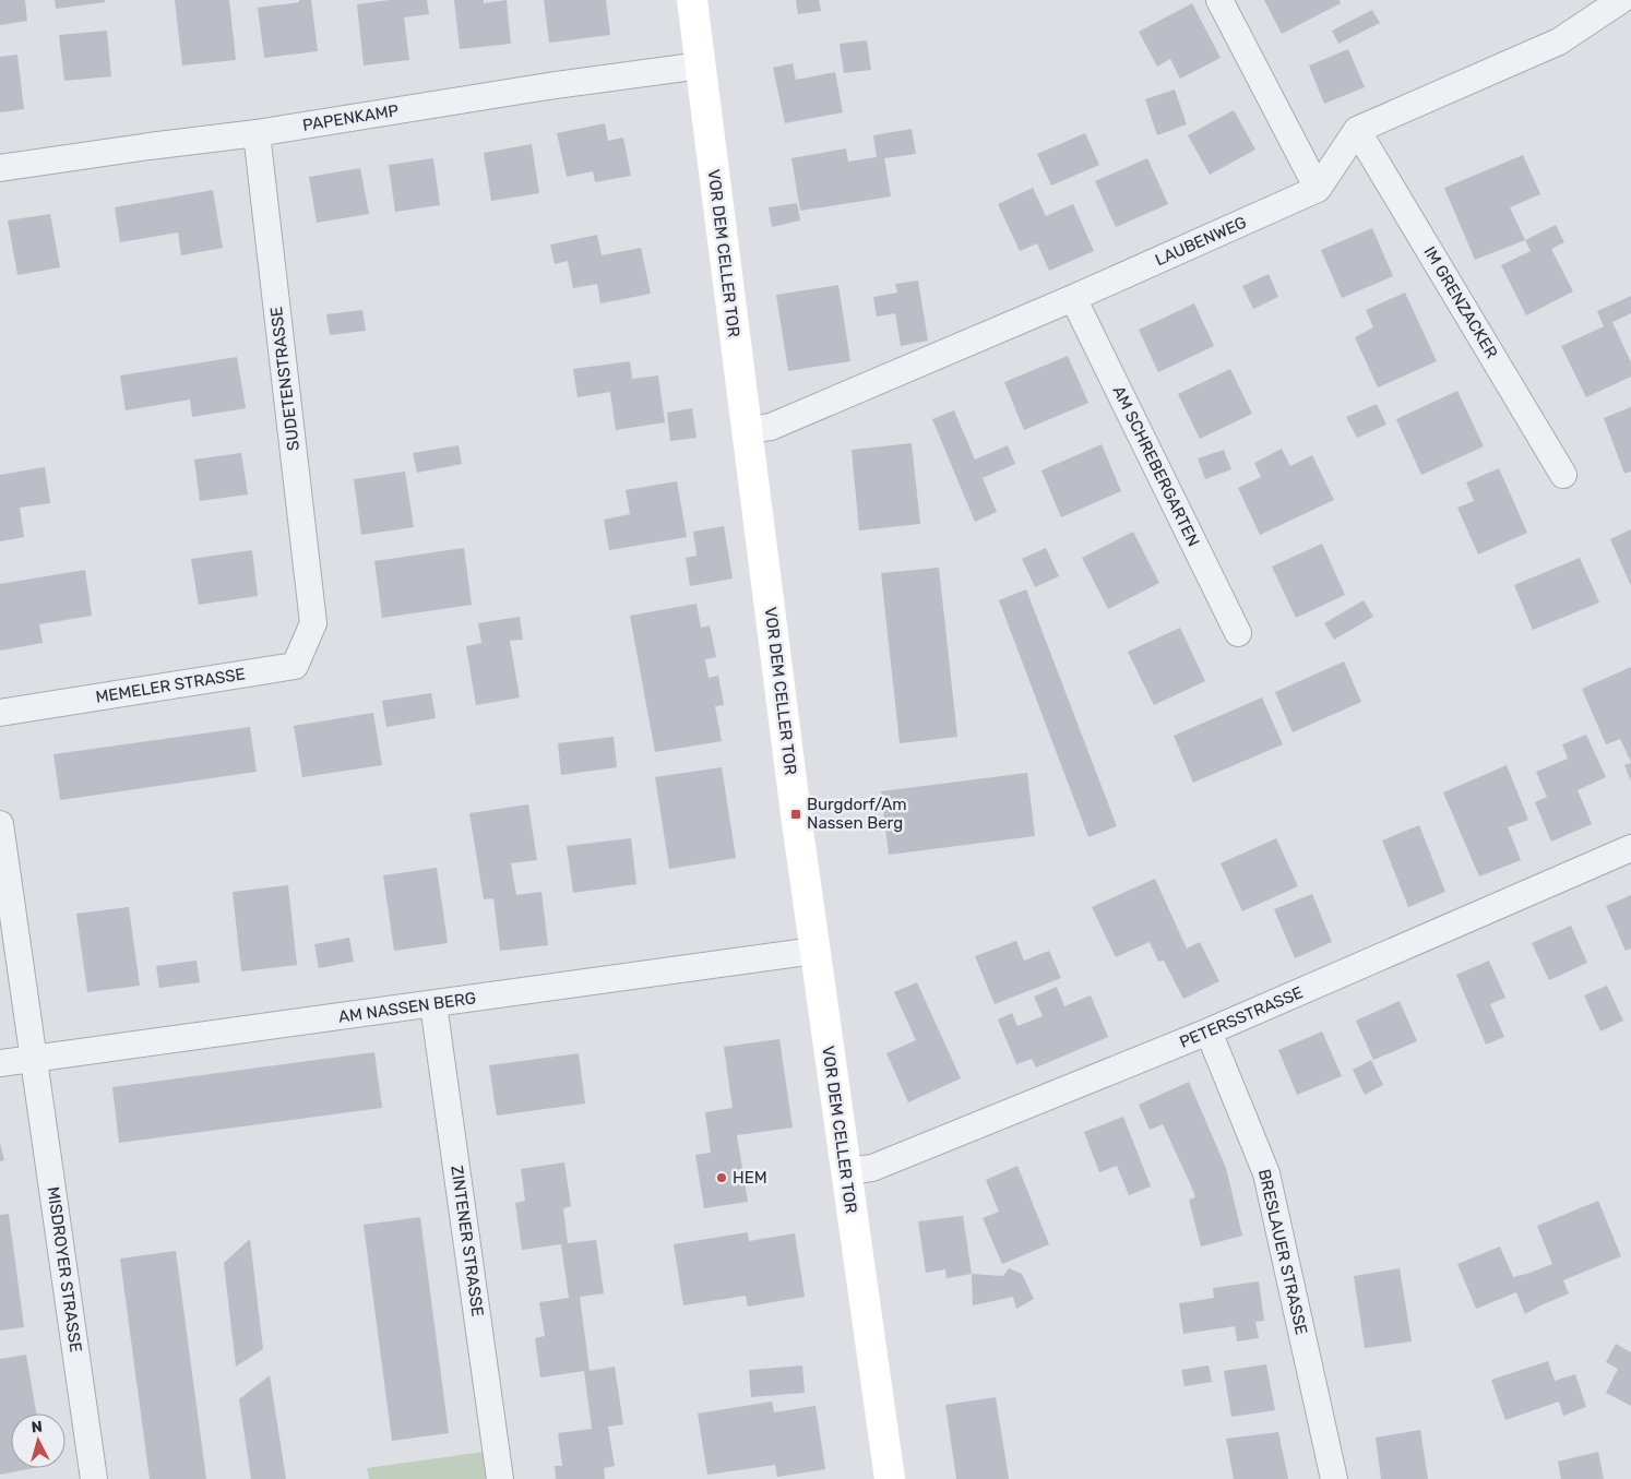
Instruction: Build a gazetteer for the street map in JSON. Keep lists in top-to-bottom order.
{
  "streets": {
    "street": [
      "PAPENKAMP",
      "LAUBENWEG",
      "VOR DEM CELLER TOR",
      "IM GRENZACKER",
      "SUDETENSTRASSE",
      "AM SCHREBERGARTEN",
      "MEMELER STRASSE",
      "AM NASSEN BERG",
      "PETERSSTRASSE",
      "ZINTENER STRASSE",
      "BRESLAUER STRASSE",
      "MISDROYER STRASSE"
    ]
  },
  "crossings": [
    ["PAPENKAMP", "VOR DEM CELLER TOR"],
    ["PAPENKAMP", "SUDETENSTRASSE"],
    ["LAUBENWEG", "VOR DEM CELLER TOR"],
    ["LAUBENWEG", "AM SCHREBERGARTEN"],
    ["VOR DEM CELLER TOR", "AM NASSEN BERG"],
    ["VOR DEM CELLER TOR", "PETERSSTRASSE"],
    ["SUDETENSTRASSE", "MEMELER STRASSE"],
    ["AM NASSEN BERG", "ZINTENER STRASSE"],
    ["AM NASSEN BERG", "MISDROYER STRASSE"],
    ["PETERSSTRASSE", "BRESLAUER STRASSE"]
  ],
  "places": {
    "transit": ["Burgdorf/Am Nassen Berg"],
    "other": ["HEM"]
  },
  "north": "top"
}
